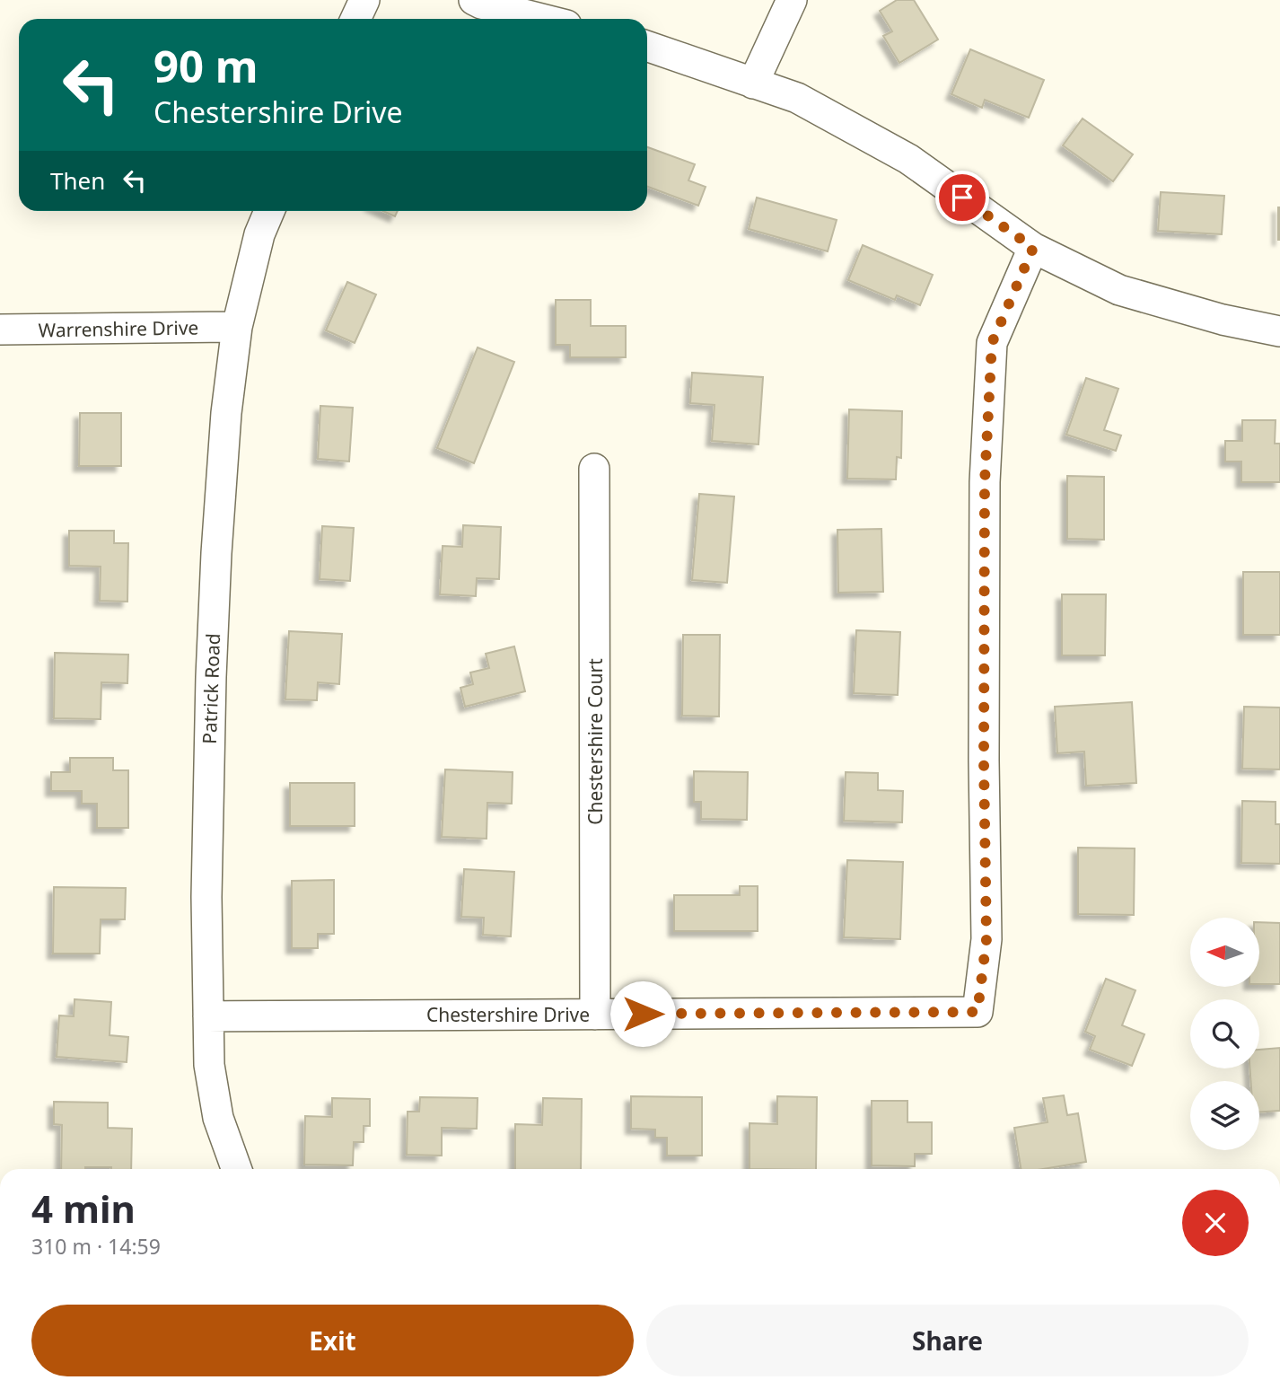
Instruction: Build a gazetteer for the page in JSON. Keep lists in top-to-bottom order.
{
  "streets": {
    "street": [
      "Warrenshire Drive",
      "Patrick Road",
      "Chestershire Court",
      "Chestershire Drive"
    ]
  },
  "crossings": [
    ["Warrenshire Drive", "Patrick Road"],
    ["Patrick Road", "Chestershire Drive"],
    ["Chestershire Court", "Chestershire Drive"]
  ],
  "north": "left",
  "page": {
    "turn": ["90 m", "Chestershire Drive"],
    "then": "Then",
    "heading": ["4 min", "310 m · 14:59"],
    "buttons": ["Exit", "Share"]
  }
}
